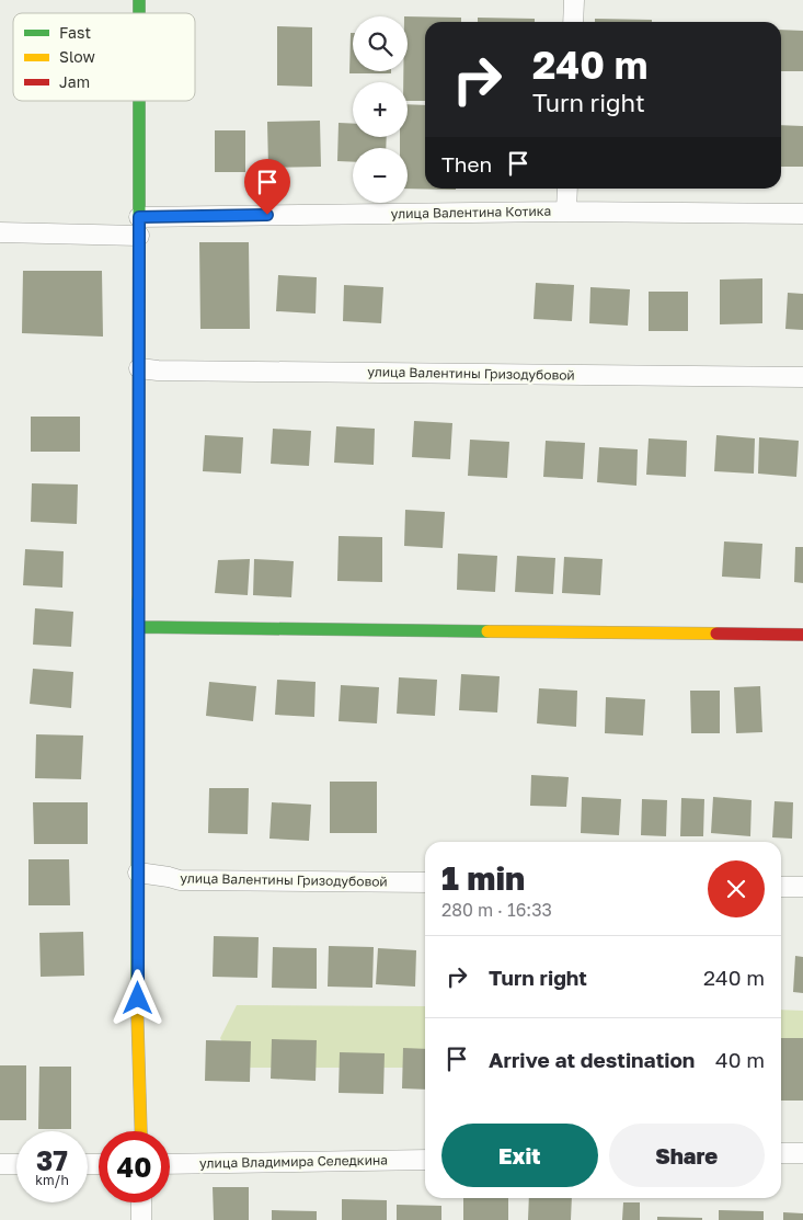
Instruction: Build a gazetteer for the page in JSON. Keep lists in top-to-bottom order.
{
  "streets": {
    "street": ["улица Валентина Котика", "улица Валентины Гризодубовой", "улица Владимира Селедкина"]
  },
  "legend": ["Fast", "Slow", "Jam"],
  "page": {
    "map_buttons": ["+", "−"],
    "turn": ["240 m", "Turn right"],
    "then": "Then",
    "heading": ["1 min", "280 m · 16:33"],
    "list": [
      {
        "name": "Turn right",
        "value": "240 m"
      },
      {
        "name": "Arrive at destination",
        "value": "40 m"
      }
    ],
    "buttons": ["Exit", "Share"],
    "speed": "37 km/h",
    "limit": "40"
  }
}
